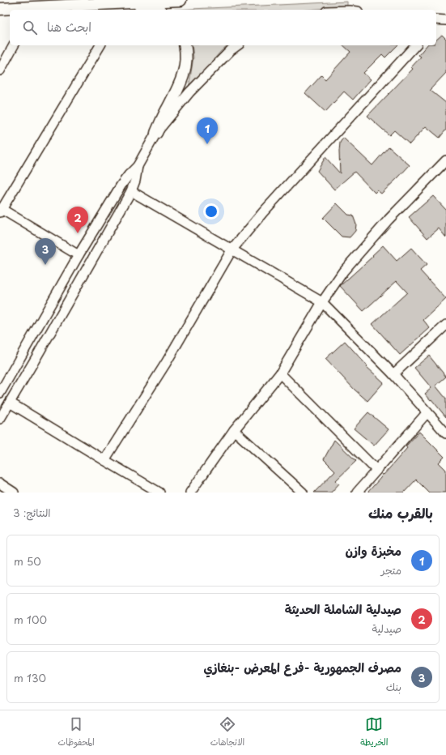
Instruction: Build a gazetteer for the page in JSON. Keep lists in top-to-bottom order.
{
  "page": {
    "search": "ابحث هنا",
    "pins": ["1", "2", "3"],
    "heading": ["بالقرب منك", "النتائج: 3"],
    "list": [
      {
        "mark": "1",
        "name": "مخبزة وازن",
        "note": "متجر",
        "value": "50 m"
      },
      {
        "mark": "2",
        "name": "صيدلية الشاملة الحديثة",
        "note": "صيدلية",
        "value": "100 m"
      },
      {
        "mark": "3",
        "name": "مصرف الجمهورية -فرع المعرض -بنغازي",
        "note": "بنك",
        "value": "130 m"
      }
    ],
    "nav": ["الخريطة", "الاتجاهات", "المحفوظات"]
  }
}
